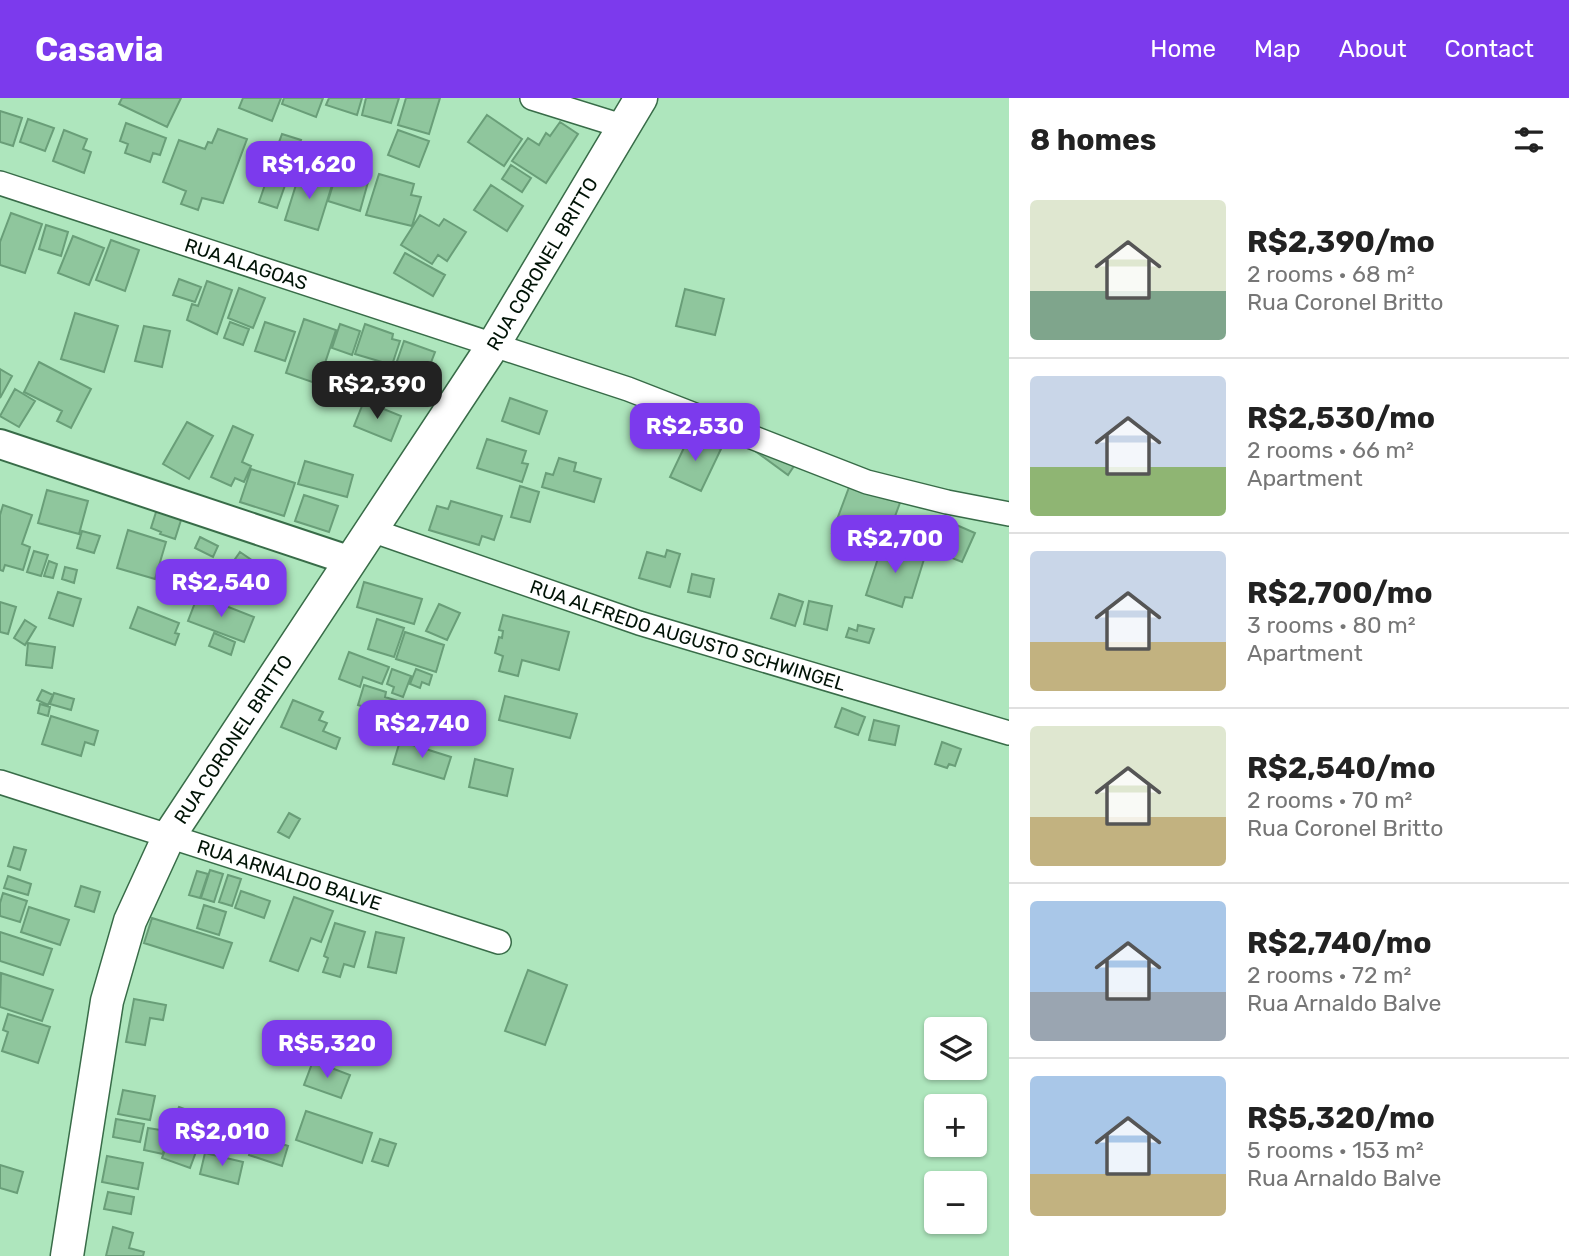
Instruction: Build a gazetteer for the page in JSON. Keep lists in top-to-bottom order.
{
  "streets": {
    "main road": ["RUA CORONEL BRITTO"],
    "street": ["RUA ALAGOAS", "RUA ALFREDO AUGUSTO SCHWINGEL", "RUA ARNALDO BALVE"]
  },
  "crossings": [
    ["RUA ALAGOAS", "RUA CORONEL BRITTO"],
    ["RUA CORONEL BRITTO", "RUA ALFREDO AUGUSTO SCHWINGEL"],
    ["RUA CORONEL BRITTO", "RUA ARNALDO BALVE"]
  ],
  "page": {
    "header": "Casavia",
    "nav": [
      "Home",
      "Map",
      "About",
      "Contact"
    ],
    "heading": "8 homes",
    "price": [
      "R$1,620",
      "R$2,390",
      "R$2,530",
      "R$2,700",
      "R$2,540",
      "R$2,740",
      "R$5,320",
      "R$2,010"
    ],
    "list": [
      {
        "name": "R$2,390/mo",
        "note": "2 rooms · 68 m² · Rua Coronel Britto"
      },
      {
        "name": "R$2,530/mo",
        "note": "2 rooms · 66 m² · Apartment"
      },
      {
        "name": "R$2,700/mo",
        "note": "3 rooms · 80 m² · Apartment"
      },
      {
        "name": "R$2,540/mo",
        "note": "2 rooms · 70 m² · Rua Coronel Britto"
      },
      {
        "name": "R$2,740/mo",
        "note": "2 rooms · 72 m² · Rua Arnaldo Balve"
      },
      {
        "name": "R$5,320/mo",
        "note": "5 rooms · 153 m² · Rua Arnaldo Balve"
      }
    ],
    "map_buttons": ["+", "−"]
  }
}
